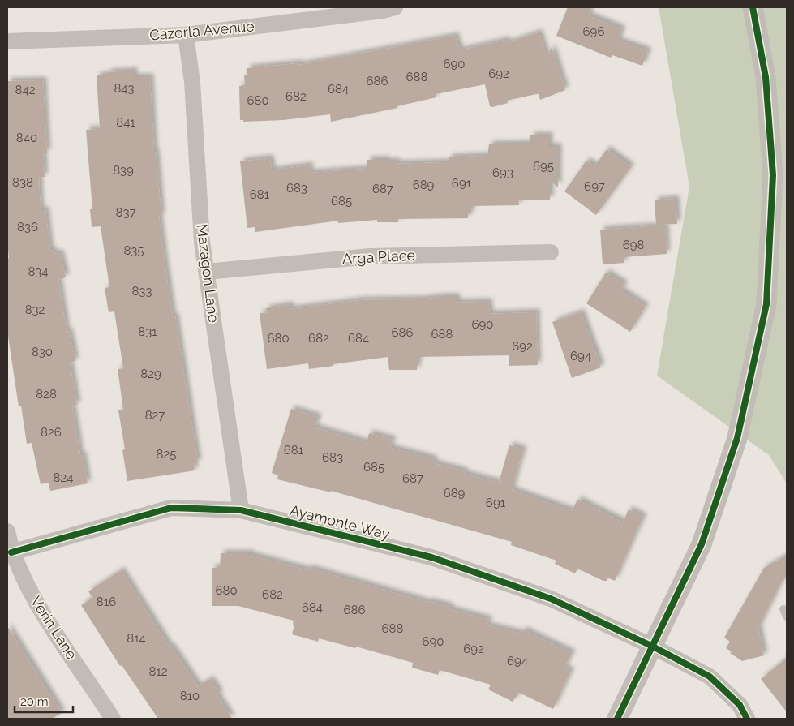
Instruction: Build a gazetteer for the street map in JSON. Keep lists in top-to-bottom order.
{
  "streets": {
    "street": [
      "Cazorla Avenue",
      "Arga Place",
      "Mazagon Lane",
      "Ayamonte Way",
      "Verin Lane"
    ]
  },
  "crossings": [
    ["Cazorla Avenue", "Mazagon Lane"],
    ["Arga Place", "Mazagon Lane"],
    ["Mazagon Lane", "Ayamonte Way"],
    ["Ayamonte Way", "Verin Lane"]
  ],
  "house_numbers": [
    "696",
    "690",
    "692",
    "688",
    "686",
    "843",
    "684",
    "842",
    "682",
    "680",
    "841",
    "840",
    "695",
    "839",
    "693",
    "838",
    "691",
    "689",
    "697",
    "683",
    "687",
    "681",
    "685",
    "837",
    "836",
    "698",
    "835",
    "834",
    "833",
    "832",
    "690",
    "831",
    "686",
    "688",
    "680",
    "682",
    "684",
    "692",
    "830",
    "694",
    "829",
    "828",
    "827",
    "826",
    "681",
    "825",
    "683",
    "685",
    "824",
    "687",
    "689",
    "691",
    "680",
    "682",
    "816",
    "684",
    "686",
    "688",
    "814",
    "690",
    "692",
    "694",
    "812",
    "810"
  ],
  "scale_bar": "20 m"
}
